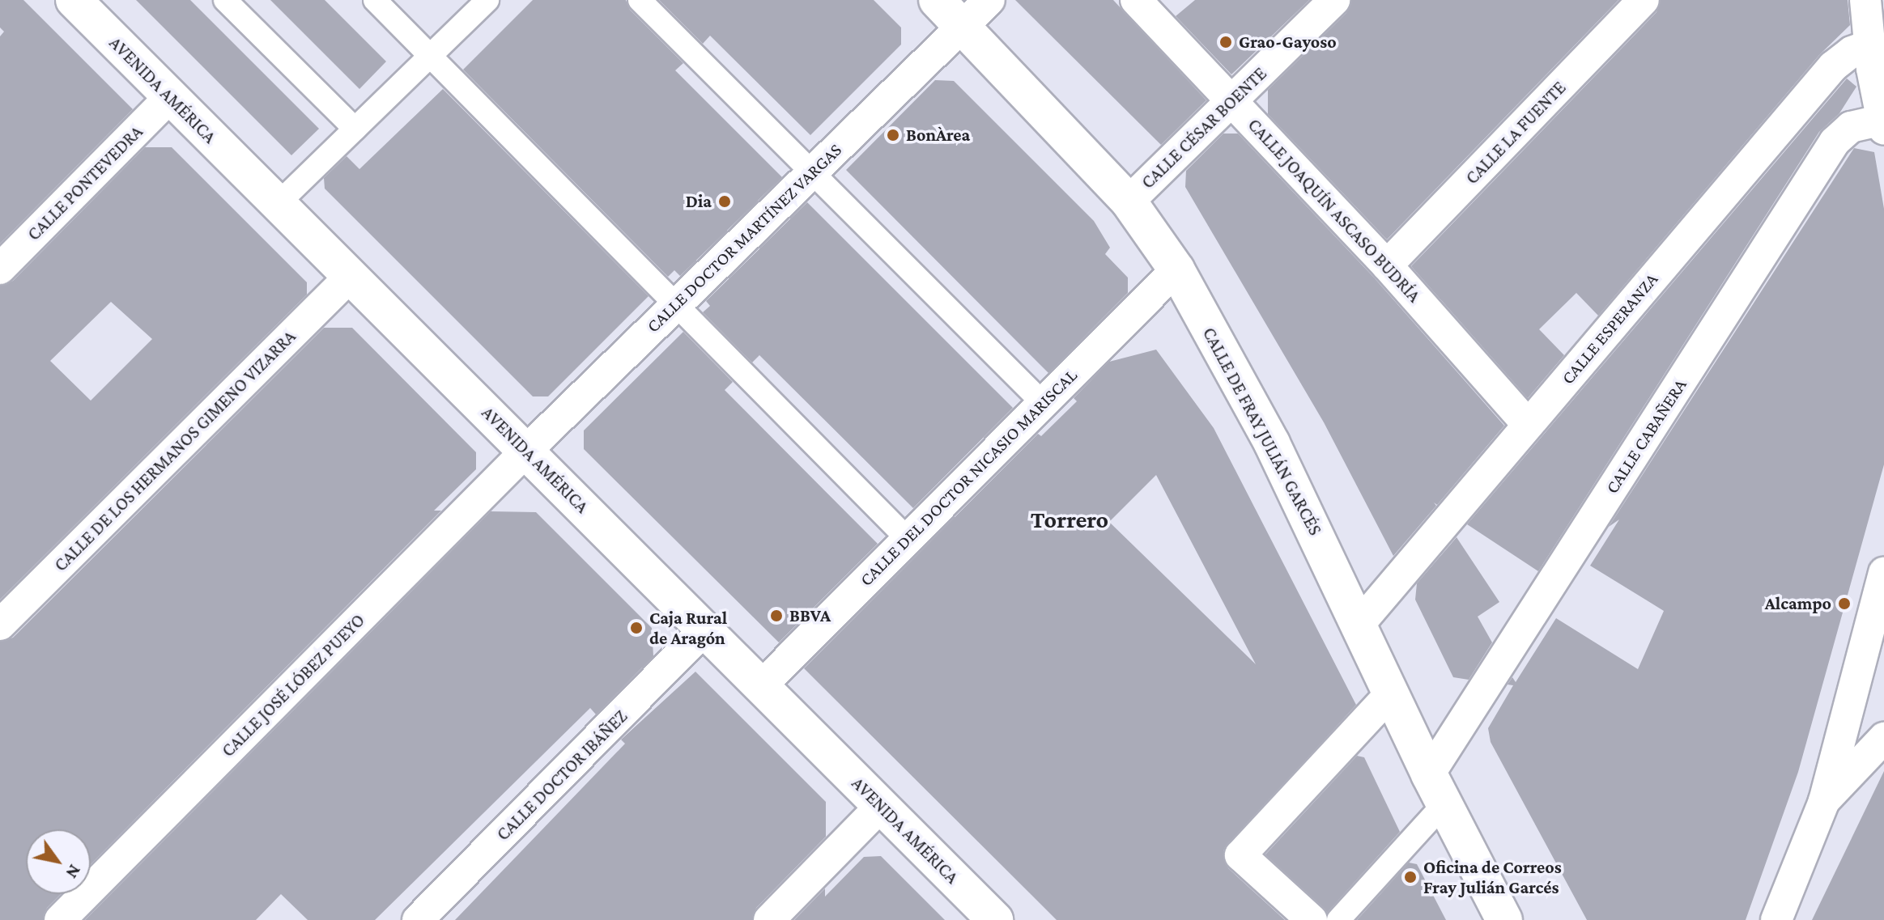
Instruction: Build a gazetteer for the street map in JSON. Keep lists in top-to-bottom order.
{
  "streets": {
    "main road": ["AVENIDA AMÉRICA", "CALLE DE FRAY JULIÁN GARCÉS"],
    "street": [
      "CALLE CÉSAR BOENTE",
      "CALLE LA FUENTE",
      "CALLE PONTEVEDRA",
      "CALLE JOAQUÍN ASCASO BUDRÍA",
      "CALLE DOCTOR MARTÍNEZ VARGAS",
      "CALLE ESPERANZA",
      "CALLE CABAÑERA",
      "CALLE DE LOS HERMANOS GIMENO VIZARRA",
      "CALLE DEL DOCTOR NICASIO MARISCAL",
      "CALLE JOSÉ LÓBEZ PUEYO",
      "CALLE DOCTOR IBÁÑEZ"
    ]
  },
  "crossings": [
    ["AVENIDA AMÉRICA", "CALLE PONTEVEDRA"],
    ["AVENIDA AMÉRICA", "CALLE DOCTOR MARTÍNEZ VARGAS"],
    ["AVENIDA AMÉRICA", "CALLE DE LOS HERMANOS GIMENO VIZARRA"],
    ["AVENIDA AMÉRICA", "CALLE DEL DOCTOR NICASIO MARISCAL"],
    ["AVENIDA AMÉRICA", "CALLE JOSÉ LÓBEZ PUEYO"],
    ["AVENIDA AMÉRICA", "CALLE DOCTOR IBÁÑEZ"],
    ["CALLE CÉSAR BOENTE", "CALLE JOAQUÍN ASCASO BUDRÍA"],
    ["CALLE CÉSAR BOENTE", "CALLE DE FRAY JULIÁN GARCÉS"],
    ["CALLE LA FUENTE", "CALLE JOAQUÍN ASCASO BUDRÍA"],
    ["CALLE JOAQUÍN ASCASO BUDRÍA", "CALLE ESPERANZA"],
    ["CALLE DOCTOR MARTÍNEZ VARGAS", "CALLE DE FRAY JULIÁN GARCÉS"],
    ["CALLE DOCTOR MARTÍNEZ VARGAS", "CALLE JOSÉ LÓBEZ PUEYO"],
    ["CALLE ESPERANZA", "CALLE DE FRAY JULIÁN GARCÉS"],
    ["CALLE DE FRAY JULIÁN GARCÉS", "CALLE CABAÑERA"],
    ["CALLE DE FRAY JULIÁN GARCÉS", "CALLE DEL DOCTOR NICASIO MARISCAL"]
  ],
  "districts": ["Torrero"],
  "places": [
    "Grao-Gayoso",
    "BonÀrea",
    "Dia",
    "Alcampo",
    "BBVA",
    "Caja Rural de Aragón",
    "Oficina de Correos Fray Julián Garcés"
  ],
  "north": "bottom right"
}
